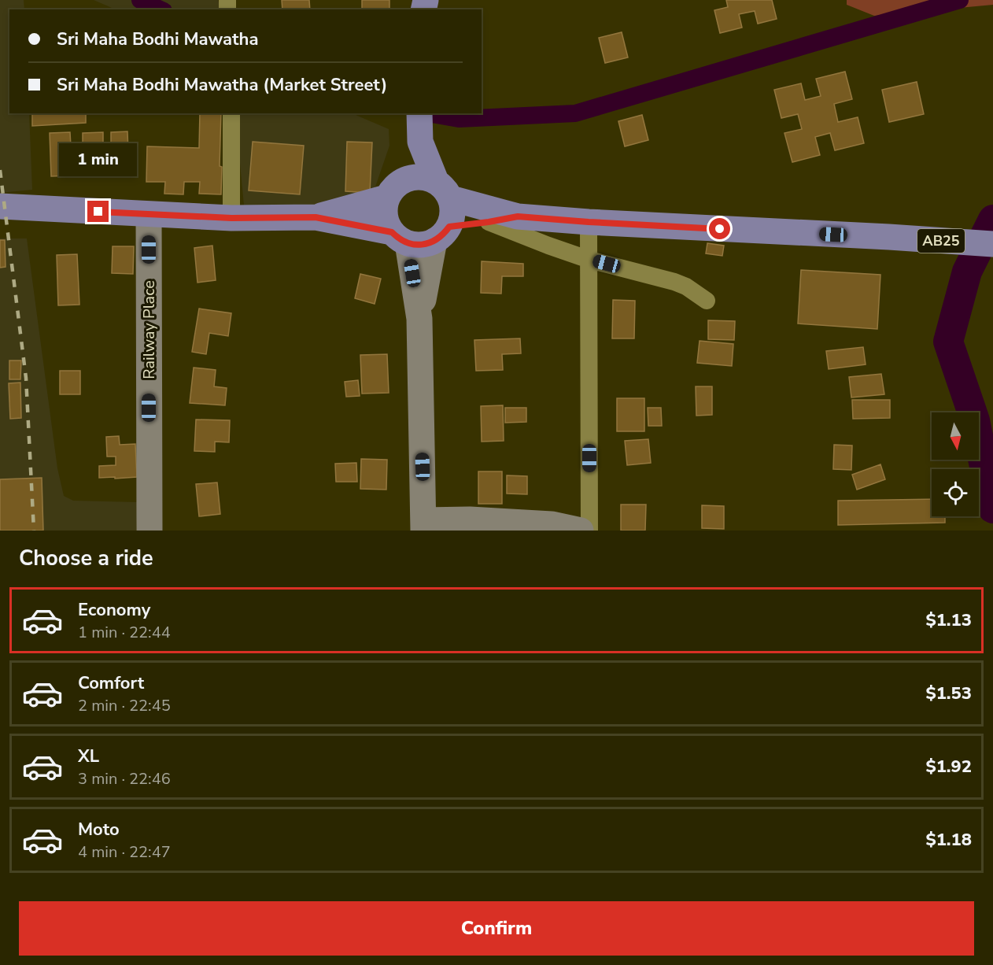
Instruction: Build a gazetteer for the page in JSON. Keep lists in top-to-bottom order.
{
  "streets": {
    "main road": ["AB25", "Railway Place"]
  },
  "north": "bottom",
  "page": {
    "banner": ["Sri Maha Bodhi Mawatha", "Sri Maha Bodhi Mawatha (Market Street)"],
    "bubble": "1 min",
    "heading": "Choose a ride",
    "list": [
      {
        "name": "Economy",
        "note": "1 min · 22:44",
        "value": "$1.13"
      },
      {
        "name": "Comfort",
        "note": "2 min · 22:45",
        "value": "$1.53"
      },
      {
        "name": "XL",
        "note": "3 min · 22:46",
        "value": "$1.92"
      },
      {
        "name": "Moto",
        "note": "4 min · 22:47",
        "value": "$1.18"
      }
    ],
    "buttons": "Confirm"
  }
}
